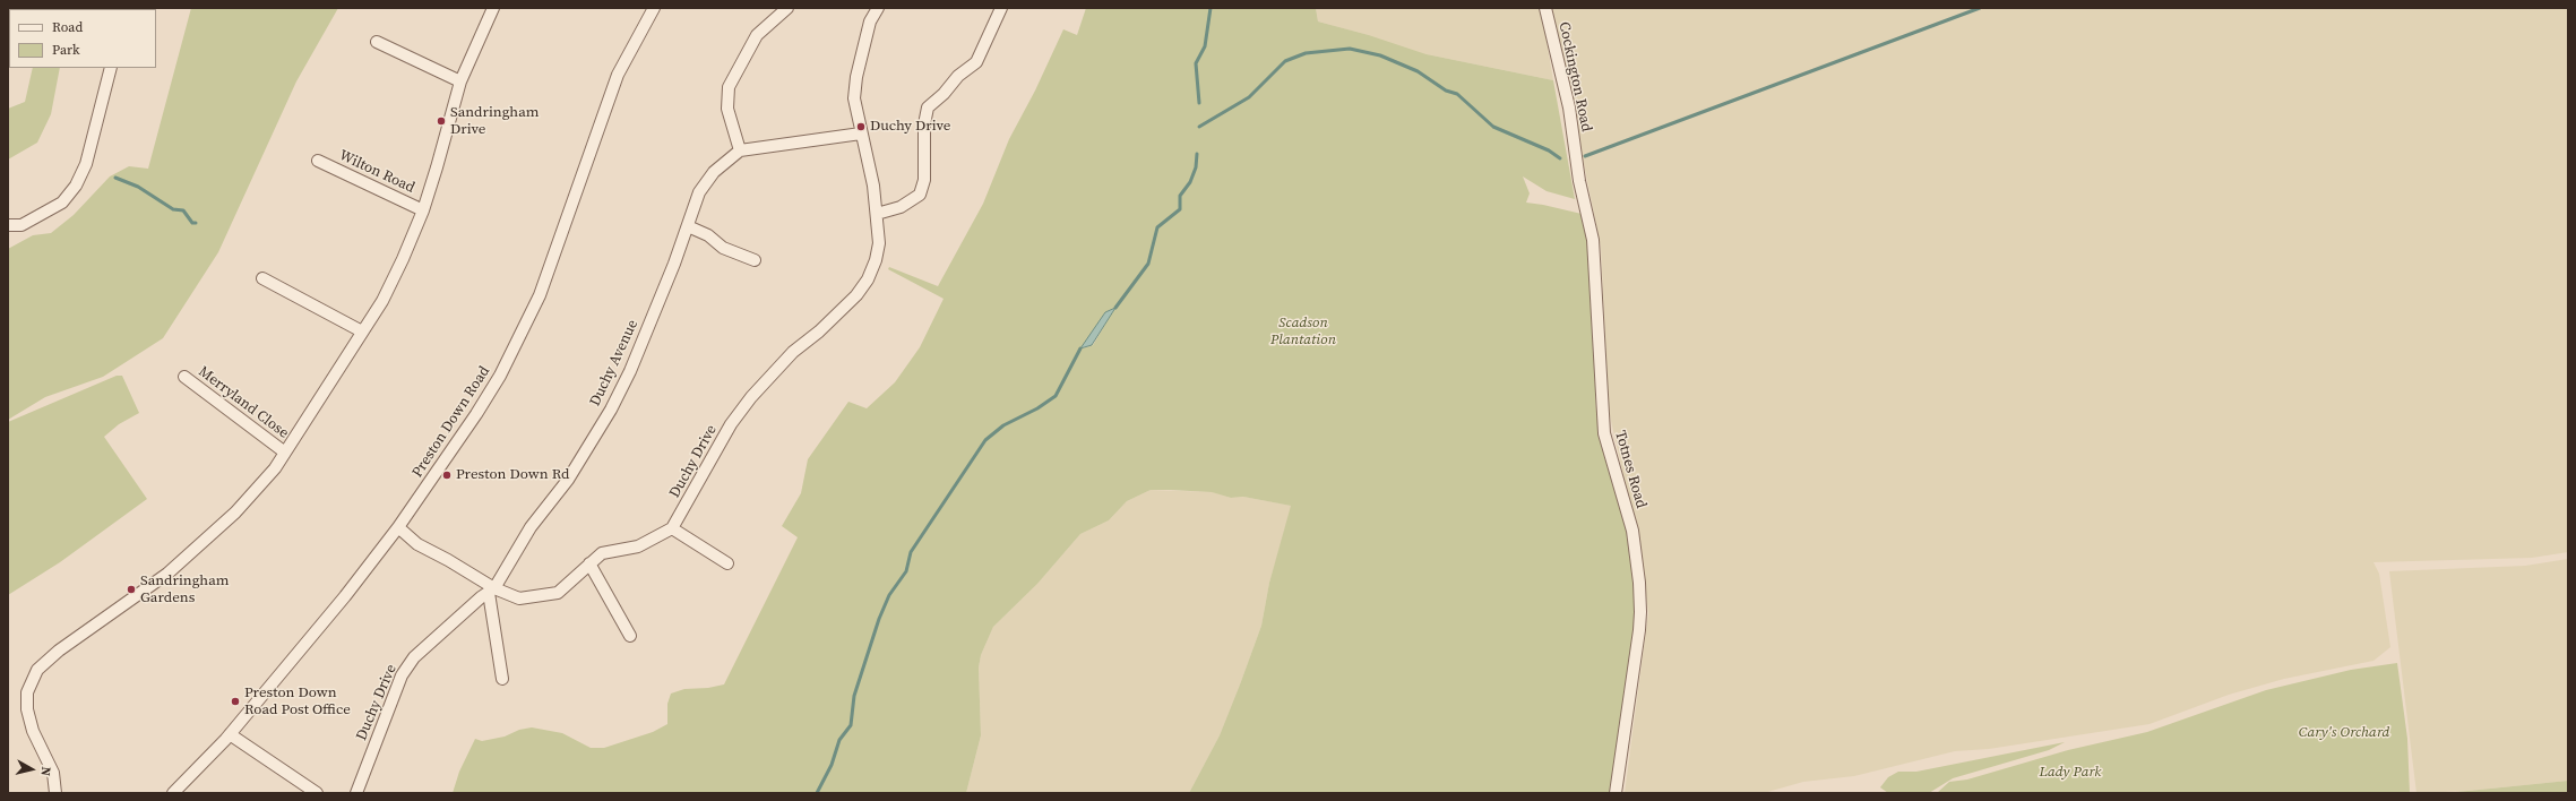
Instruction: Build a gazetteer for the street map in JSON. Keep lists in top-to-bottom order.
{
  "streets": {
    "street": [
      "Cockington Road",
      "Wilton Road",
      "Duchy Avenue",
      "Merryland Close",
      "Preston Down Road",
      "Duchy Drive",
      "Totnes Road"
    ]
  },
  "crossings": [
    ["Cockington Road", "Totnes Road"],
    ["Duchy Avenue", "Duchy Drive"]
  ],
  "parks": ["Scadson Plantation", "Cary's Orchard", "Lady Park"],
  "places": [
    "Sandringham Drive",
    "Duchy Drive",
    "Preston Down Rd",
    "Sandringham Gardens",
    "Preston Down Road Post Office"
  ],
  "legend": ["Road", "Park"],
  "north": "right"
}
